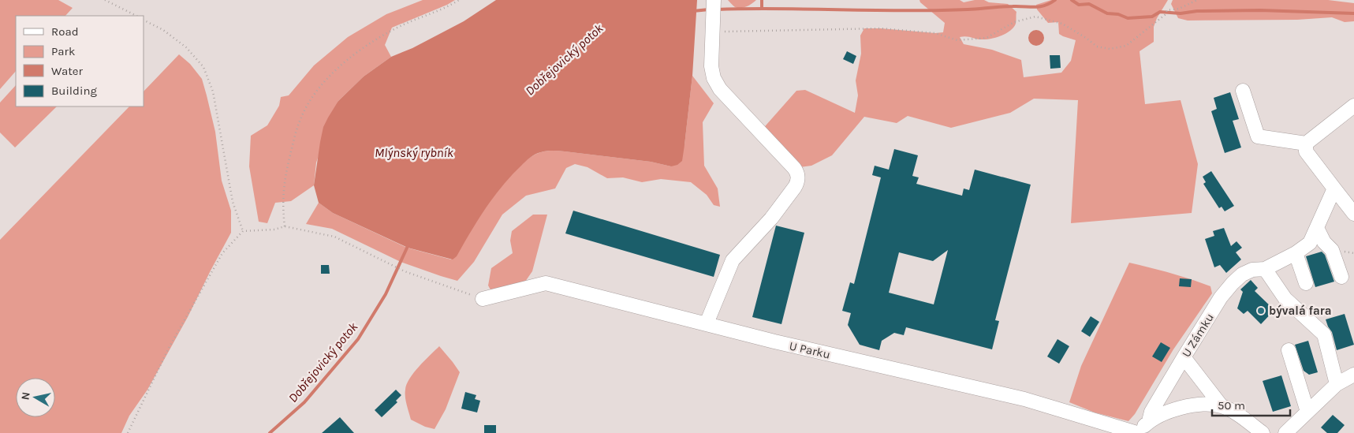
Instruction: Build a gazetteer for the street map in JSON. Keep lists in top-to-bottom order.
{
  "streets": {
    "street": ["U Zámku", "U Parku"]
  },
  "water": ["Dobřejovický potok", "Mlýnský rybník"],
  "places": ["bývalá fara"],
  "legend": [
    "Road",
    "Park",
    "Water",
    "Building"
  ],
  "scale_bar": "50 m",
  "north": "left"
}
